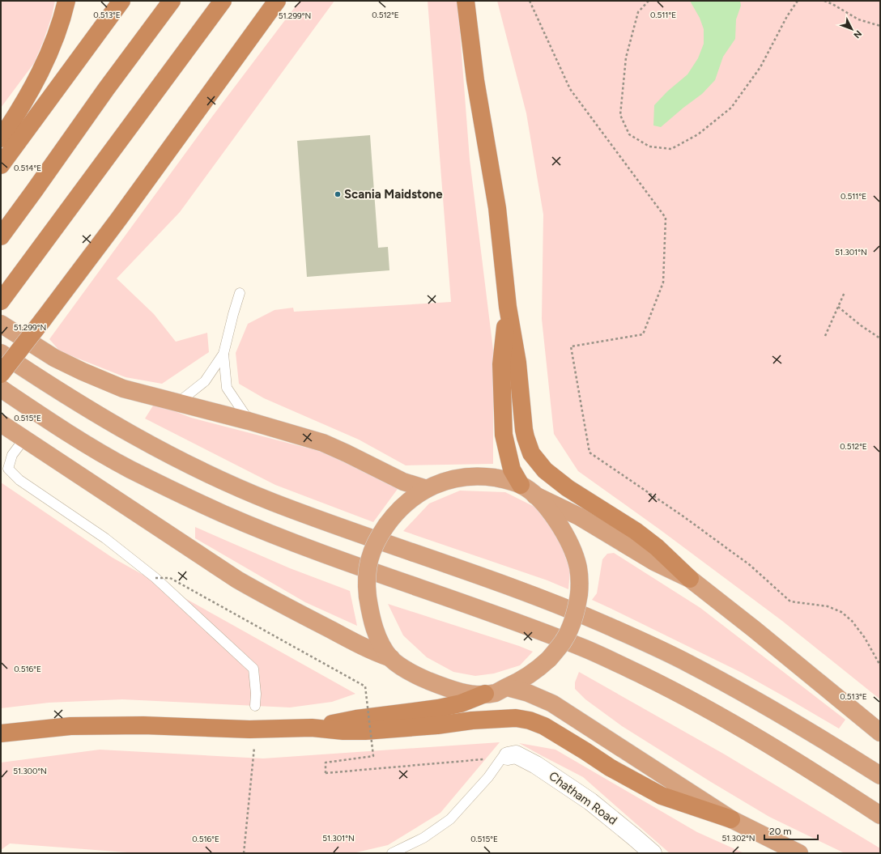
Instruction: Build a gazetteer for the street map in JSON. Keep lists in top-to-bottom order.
{
  "streets": {
    "street": ["Chatham Road"]
  },
  "places": ["Scania Maidstone"],
  "scale_bar": "20 m",
  "north": "bottom right",
  "coordinates": [
    "0.513°E",
    "0.512°E",
    "0.511°E",
    "51.299°N",
    "0.514°E",
    "51.301°N",
    "0.515°E",
    "0.516°E",
    "51.300°N",
    "51.302°N"
  ]
}
